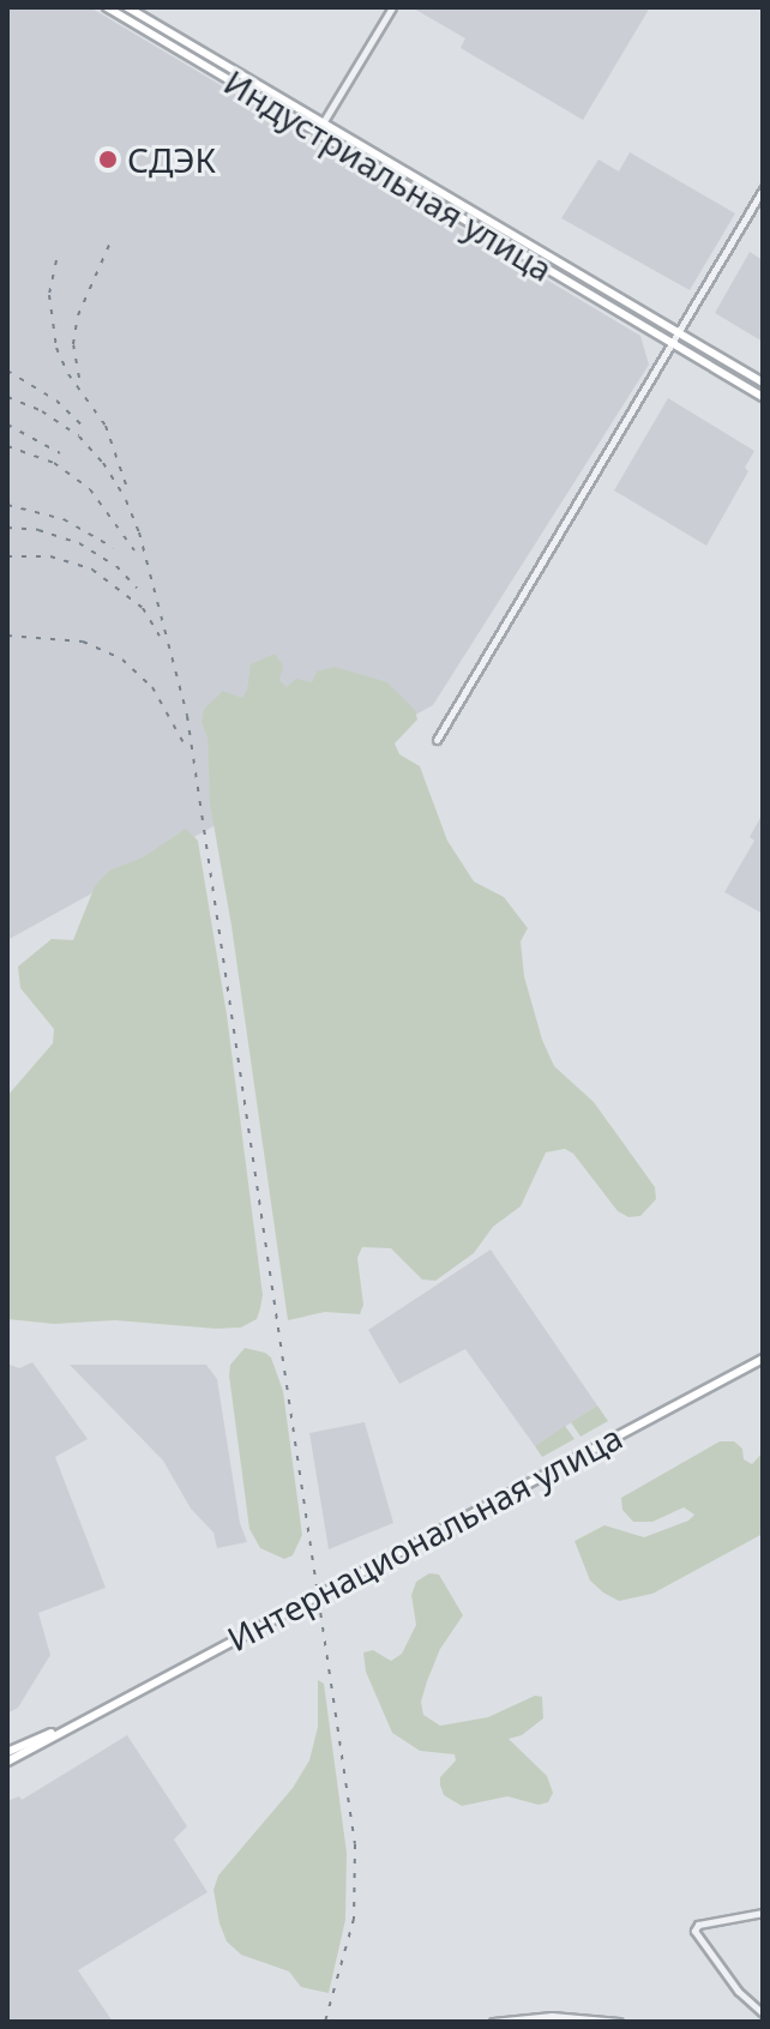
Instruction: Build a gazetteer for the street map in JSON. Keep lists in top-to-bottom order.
{
  "streets": {
    "main road": ["Индустриальная улица", "Интернациональная улица"]
  },
  "places": ["СДЭК"]
}
